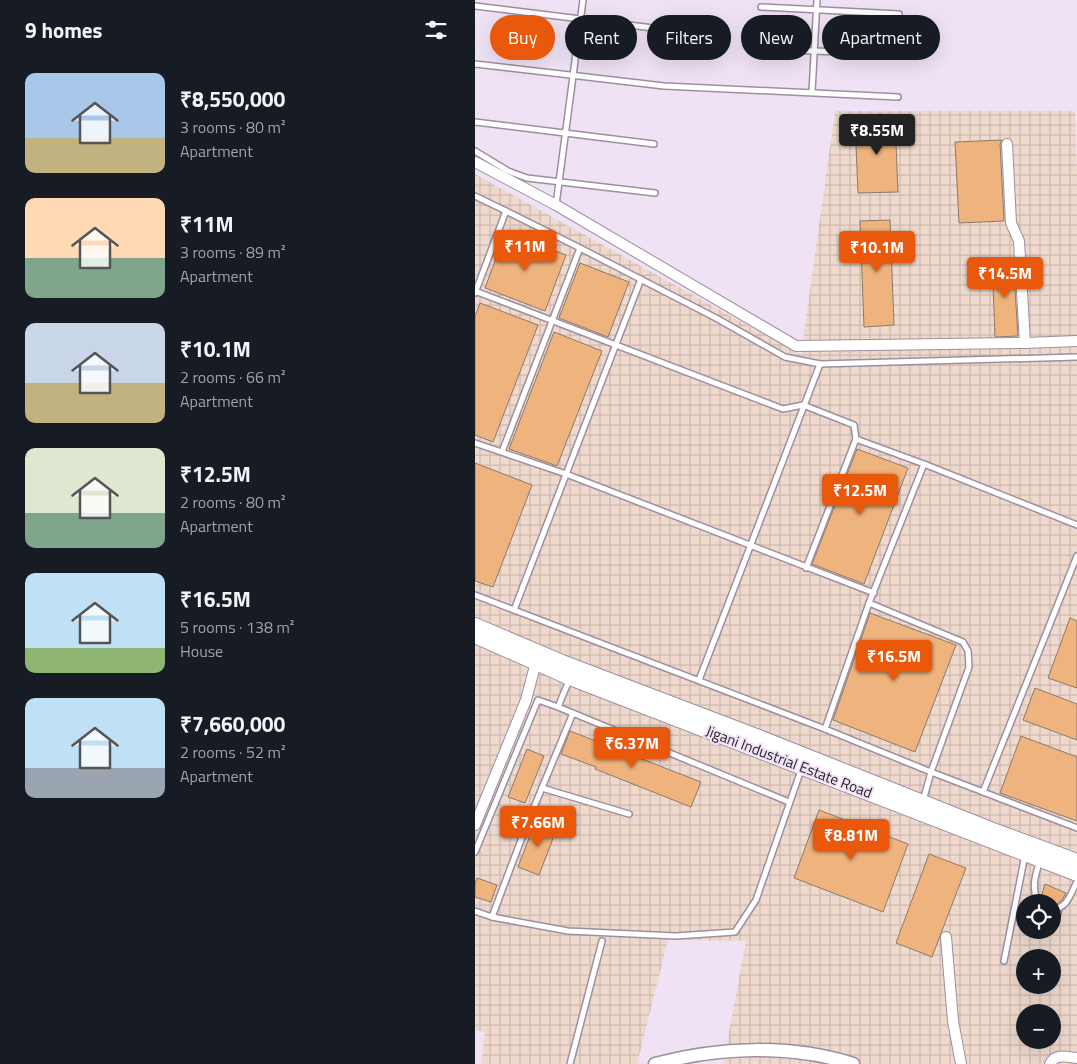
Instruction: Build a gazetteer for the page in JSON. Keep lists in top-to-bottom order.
{
  "streets": {
    "main road": ["Jigani Industrial Estate Road"]
  },
  "page": {
    "heading": "9 homes",
    "chip": [
      "Buy",
      "Rent",
      "Filters",
      "New",
      "Apartment"
    ],
    "list": [
      {
        "name": "₹8,550,000",
        "note": "3 rooms · 80 m² · Apartment"
      },
      {
        "name": "₹11M",
        "note": "3 rooms · 89 m² · Apartment"
      },
      {
        "name": "₹10.1M",
        "note": "2 rooms · 66 m² · Apartment"
      },
      {
        "name": "₹12.5M",
        "note": "2 rooms · 80 m² · Apartment"
      },
      {
        "name": "₹16.5M",
        "note": "5 rooms · 138 m² · House"
      },
      {
        "name": "₹7,660,000",
        "note": "2 rooms · 52 m² · Apartment"
      }
    ],
    "price": [
      "₹8.55M",
      "₹11M",
      "₹10.1M",
      "₹14.5M",
      "₹12.5M",
      "₹16.5M",
      "₹6.37M",
      "₹7.66M",
      "₹8.81M"
    ],
    "map_buttons": ["+", "−"]
  }
}
